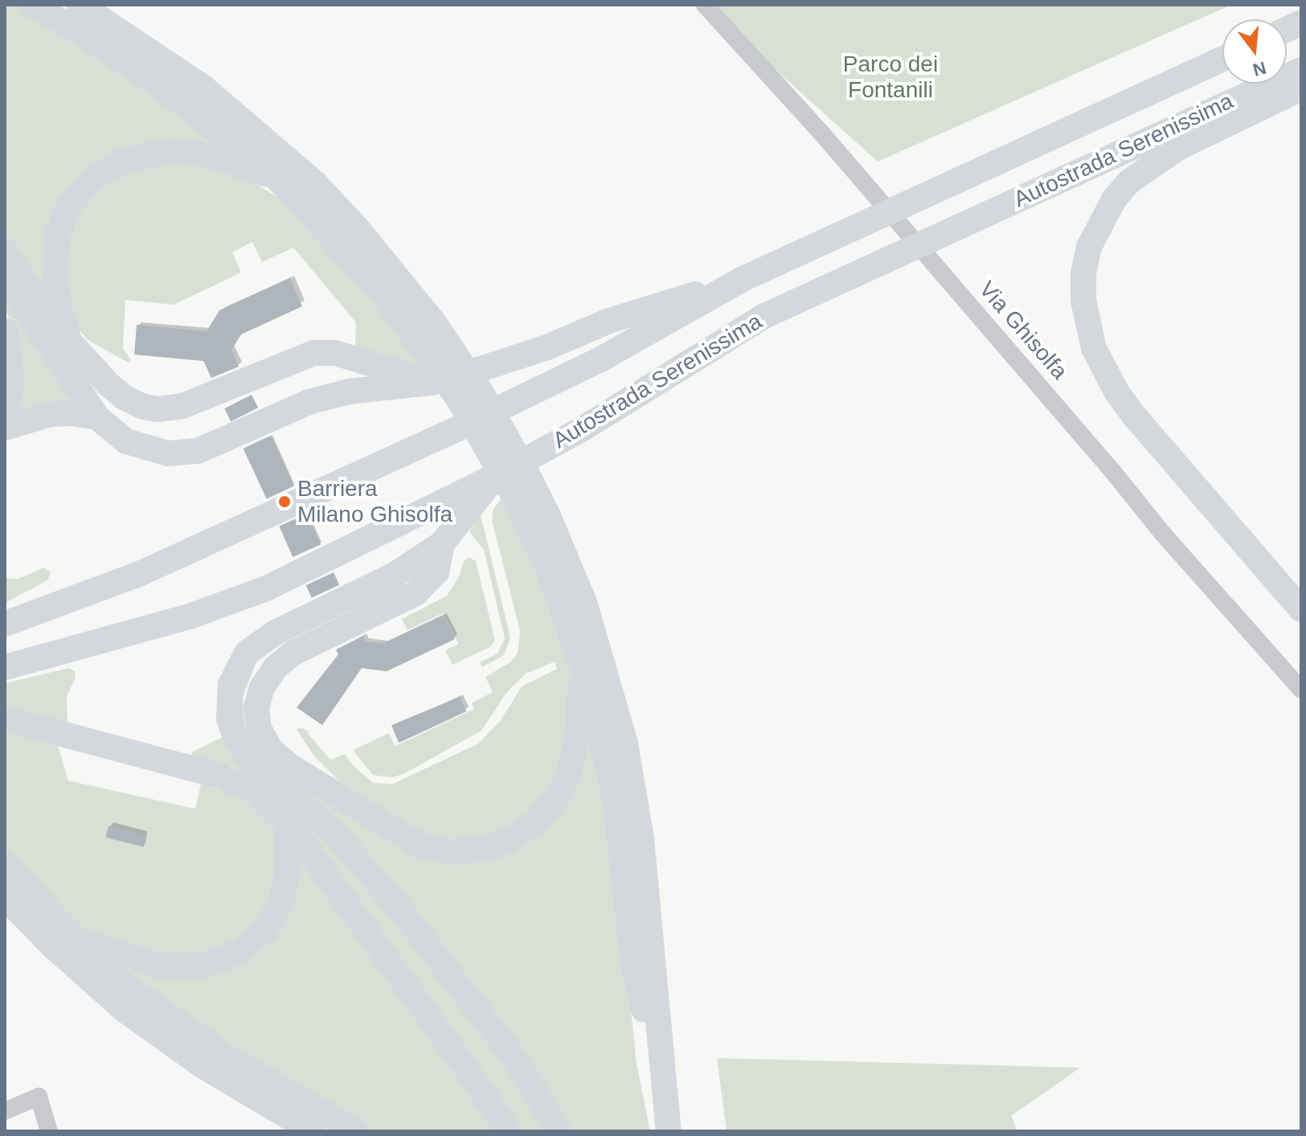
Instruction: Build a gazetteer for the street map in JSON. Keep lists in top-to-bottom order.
{
  "streets": {
    "highway": ["Autostrada Serenissima"],
    "street": ["Via Ghisolfa"]
  },
  "parks": ["Parco dei Fontanili"],
  "places": ["Barriera Milano Ghisolfa"],
  "north": "bottom"
}
